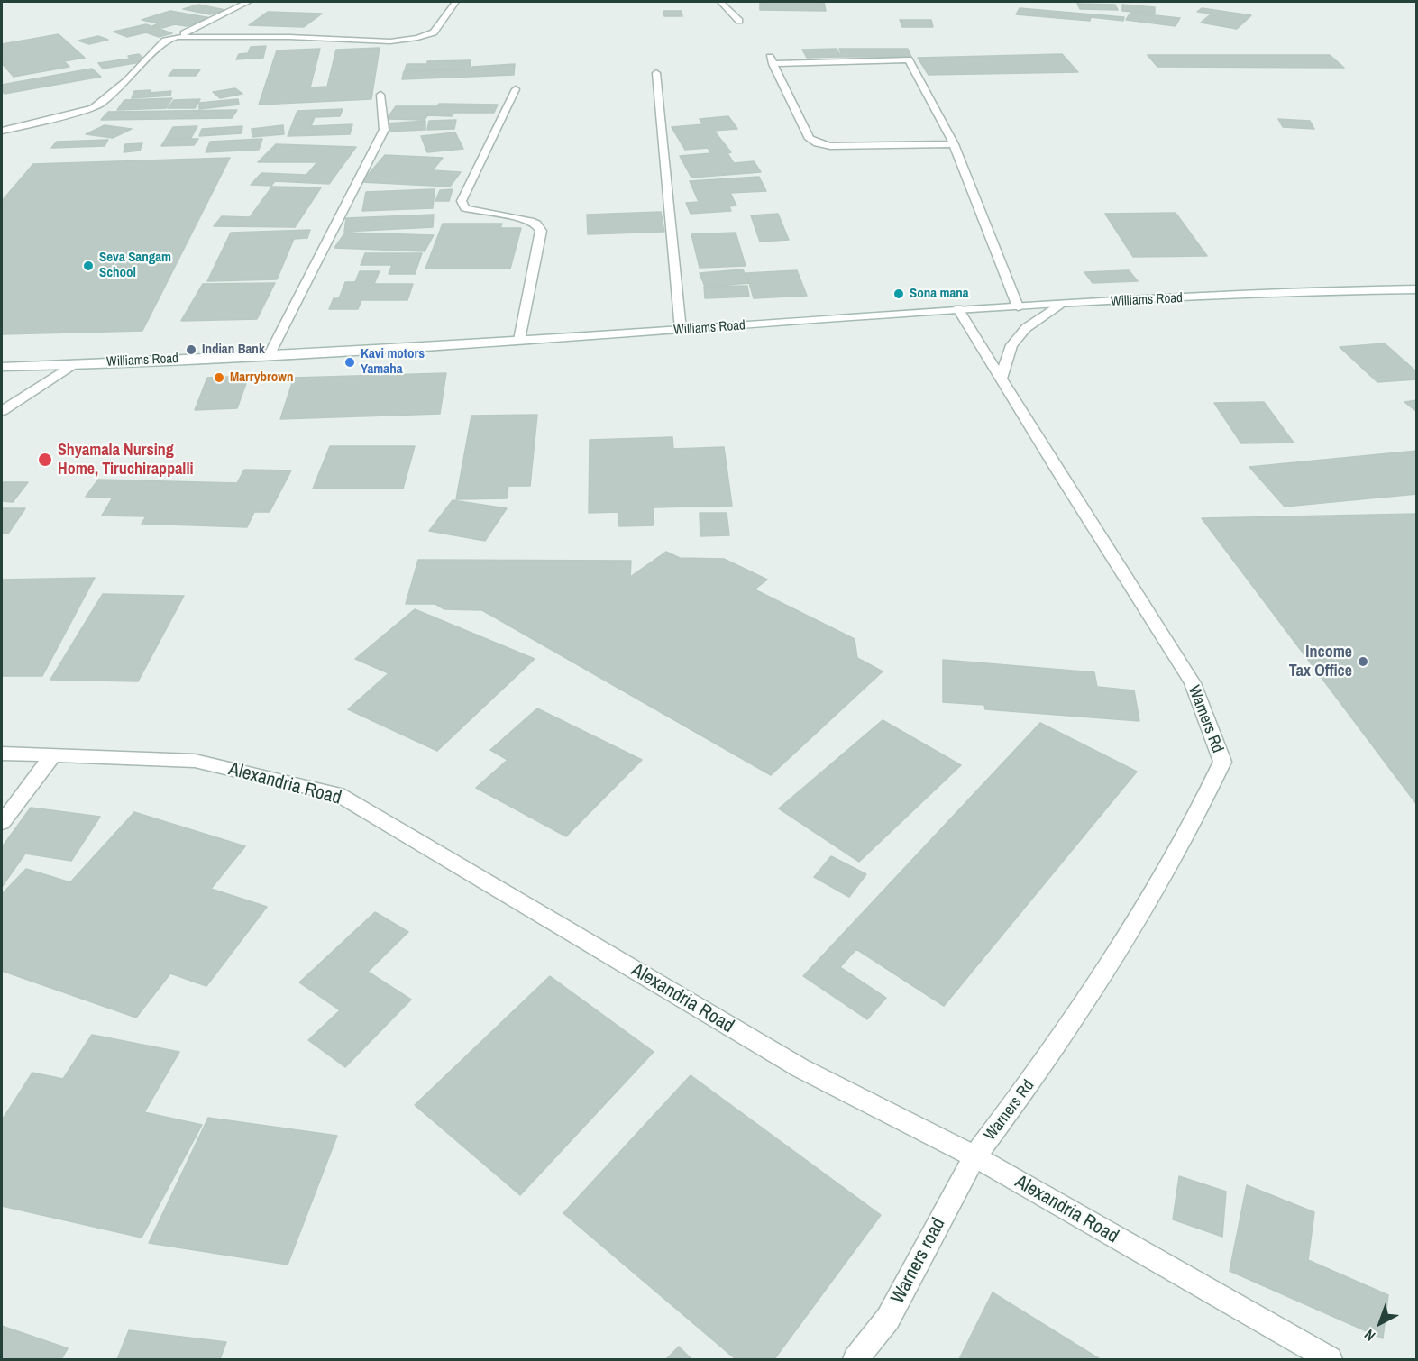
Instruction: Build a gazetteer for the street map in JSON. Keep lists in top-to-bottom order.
{
  "streets": {
    "street": [
      "Williams Road",
      "Warners Rd",
      "Alexandria Road",
      "Warners road"
    ]
  },
  "crossings": [
    ["Williams Road", "Warners Rd"],
    ["Warners Rd", "Alexandria Road"],
    ["Warners Rd", "Warners road"],
    ["Alexandria Road", "Warners road"]
  ],
  "places": [
    "Seva Sangam School",
    "Sona mana",
    "Indian Bank",
    "Kavi motors Yamaha",
    "Marrybrown",
    "Shyamala Nursing Home, Tiruchirappalli",
    "Income Tax Office"
  ],
  "north": "bottom left"
}
